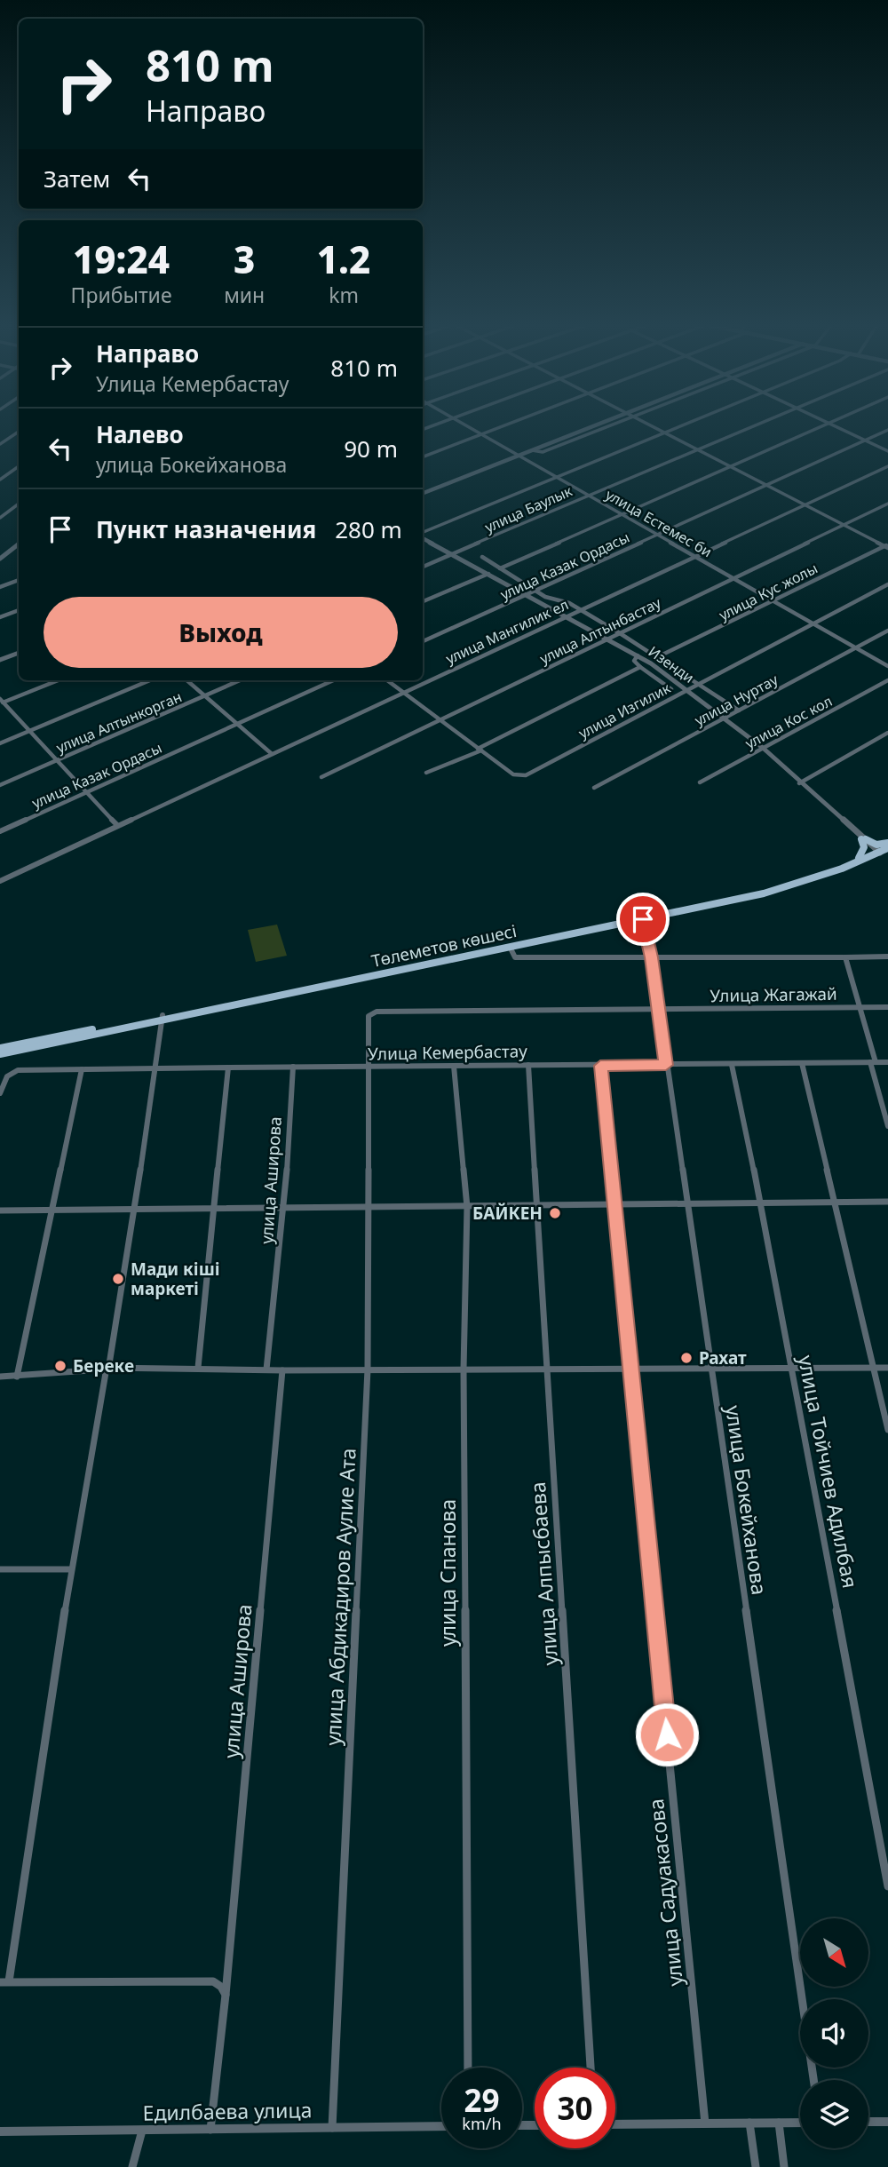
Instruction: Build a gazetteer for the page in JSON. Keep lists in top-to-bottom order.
{
  "streets": {
    "main road": ["Төлеметов көшесі"],
    "street": [
      "улица Баулык",
      "улица Естемес би",
      "улица Казак Ордасы",
      "улица Кус жолы",
      "улица Алтынбастау",
      "улица Мангилик ел",
      "Изенди",
      "улица Нуртау",
      "улица Изгилик",
      "улица Алтынкорган",
      "улица Кос кол",
      "Улица Жагажай",
      "Улица Кемербастау",
      "улица Аширова",
      "улица Тойчиев Адилбая",
      "улица Бокейханова",
      "улица Спанова",
      "улица Алпысбаева",
      "улица Абдикадиров Аулие Ата",
      "улица Садуакасова",
      "Едилбаева улица"
    ]
  },
  "crossings": [
    ["улица Баулык", "улица Естемес би"],
    ["улица Баулык", "Изенди"],
    ["улица Естемес би", "улица Казак Ордасы"],
    ["улица Естемес би", "улица Кус жолы"],
    ["улица Естемес би", "улица Алтынбастау"],
    ["улица Естемес би", "улица Мангилик ел"],
    ["улица Естемес би", "улица Нуртау"],
    ["улица Естемес би", "улица Изгилик"],
    ["улица Казак Ордасы", "Изенди"],
    ["улица Алтынбастау", "Изенди"],
    ["улица Алтынбастау", "улица Изгилик"],
    ["улица Мангилик ел", "Изенди"],
    ["улица Мангилик ел", "улица Изгилик"],
    ["Изенди", "улица Нуртау"],
    ["Изенди", "улица Изгилик"],
    ["Изенди", "улица Кос кол"],
    ["Изенди", "Төлеметов көшесі"],
    ["Төлеметов көшесі", "улица Бокейханова"],
    ["Улица Жагажай", "Улица Кемербастау"],
    ["Улица Жагажай", "улица Бокейханова"],
    ["Улица Жагажай", "улица Абдикадиров Аулие Ата"],
    ["Улица Кемербастау", "улица Аширова"],
    ["Улица Кемербастау", "улица Тойчиев Адилбая"],
    ["Улица Кемербастау", "улица Бокейханова"],
    ["Улица Кемербастау", "улица Спанова"],
    ["Улица Кемербастау", "улица Алпысбаева"],
    ["Улица Кемербастау", "улица Абдикадиров Аулие Ата"],
    ["Улица Кемербастау", "улица Садуакасова"],
    ["улица Аширова", "Едилбаева улица"],
    ["улица Абдикадиров Аулие Ата", "Едилбаева улица"]
  ],
  "places": [
    "БАЙКЕН",
    "Мади кіші маркеті",
    "Рахат",
    "Береке"
  ],
  "north": "bottom right",
  "page": {
    "turn": ["810 m", "Направо"],
    "then": "Затем",
    "eta": [
      "19:24",
      "Прибытие",
      "3",
      "мин",
      "1.2",
      "km"
    ],
    "list": [
      {
        "name": "Направо",
        "note": "Улица Кемербастау",
        "value": "810 m"
      },
      {
        "name": "Налево",
        "note": "улица Бокейханова",
        "value": "90 m"
      },
      {
        "name": "Пункт назначения",
        "value": "280 m"
      }
    ],
    "buttons": "Выход",
    "speed": "29 km/h",
    "limit": "30"
  }
}
